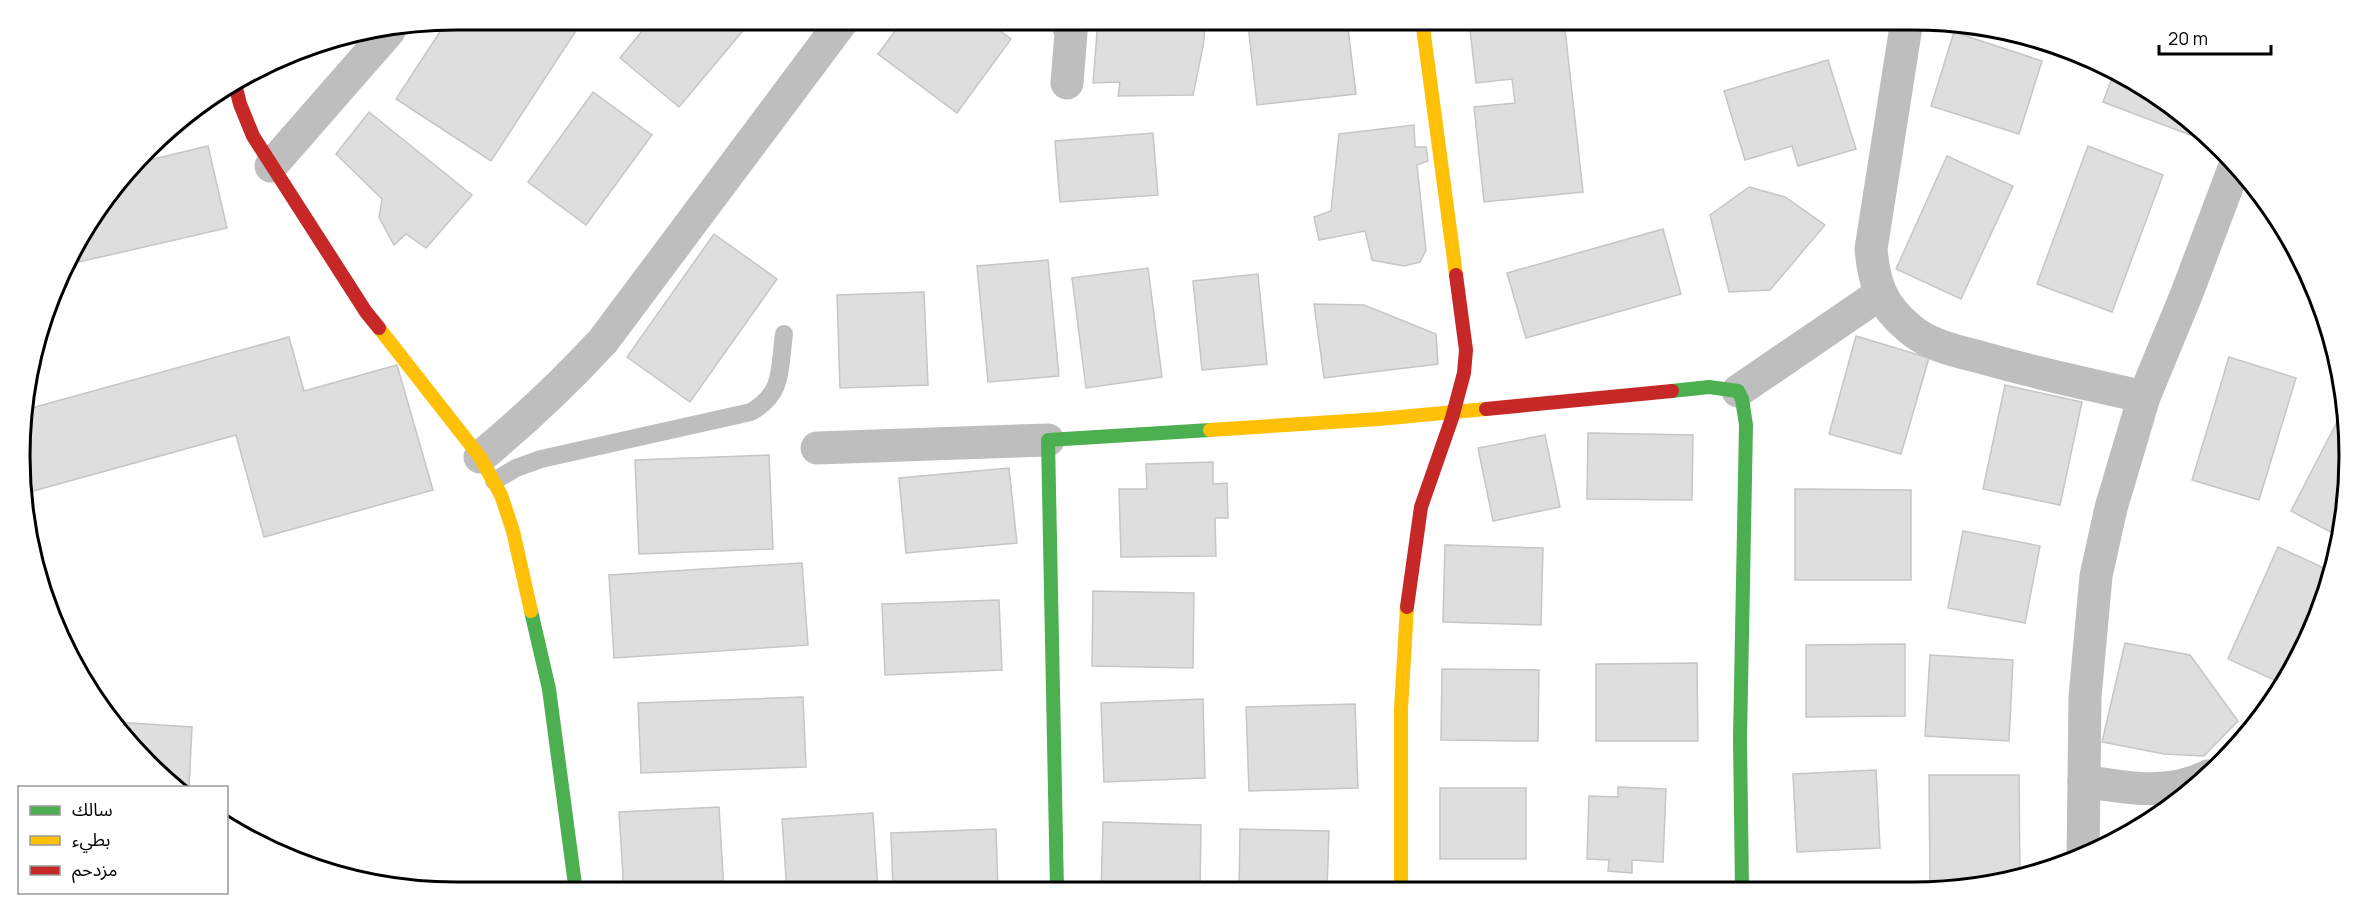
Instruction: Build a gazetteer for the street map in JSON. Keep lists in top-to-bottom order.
{
  "legend": ["سالك", "بطيء", "مزدحم"],
  "scale_bar": "20 m"
}
